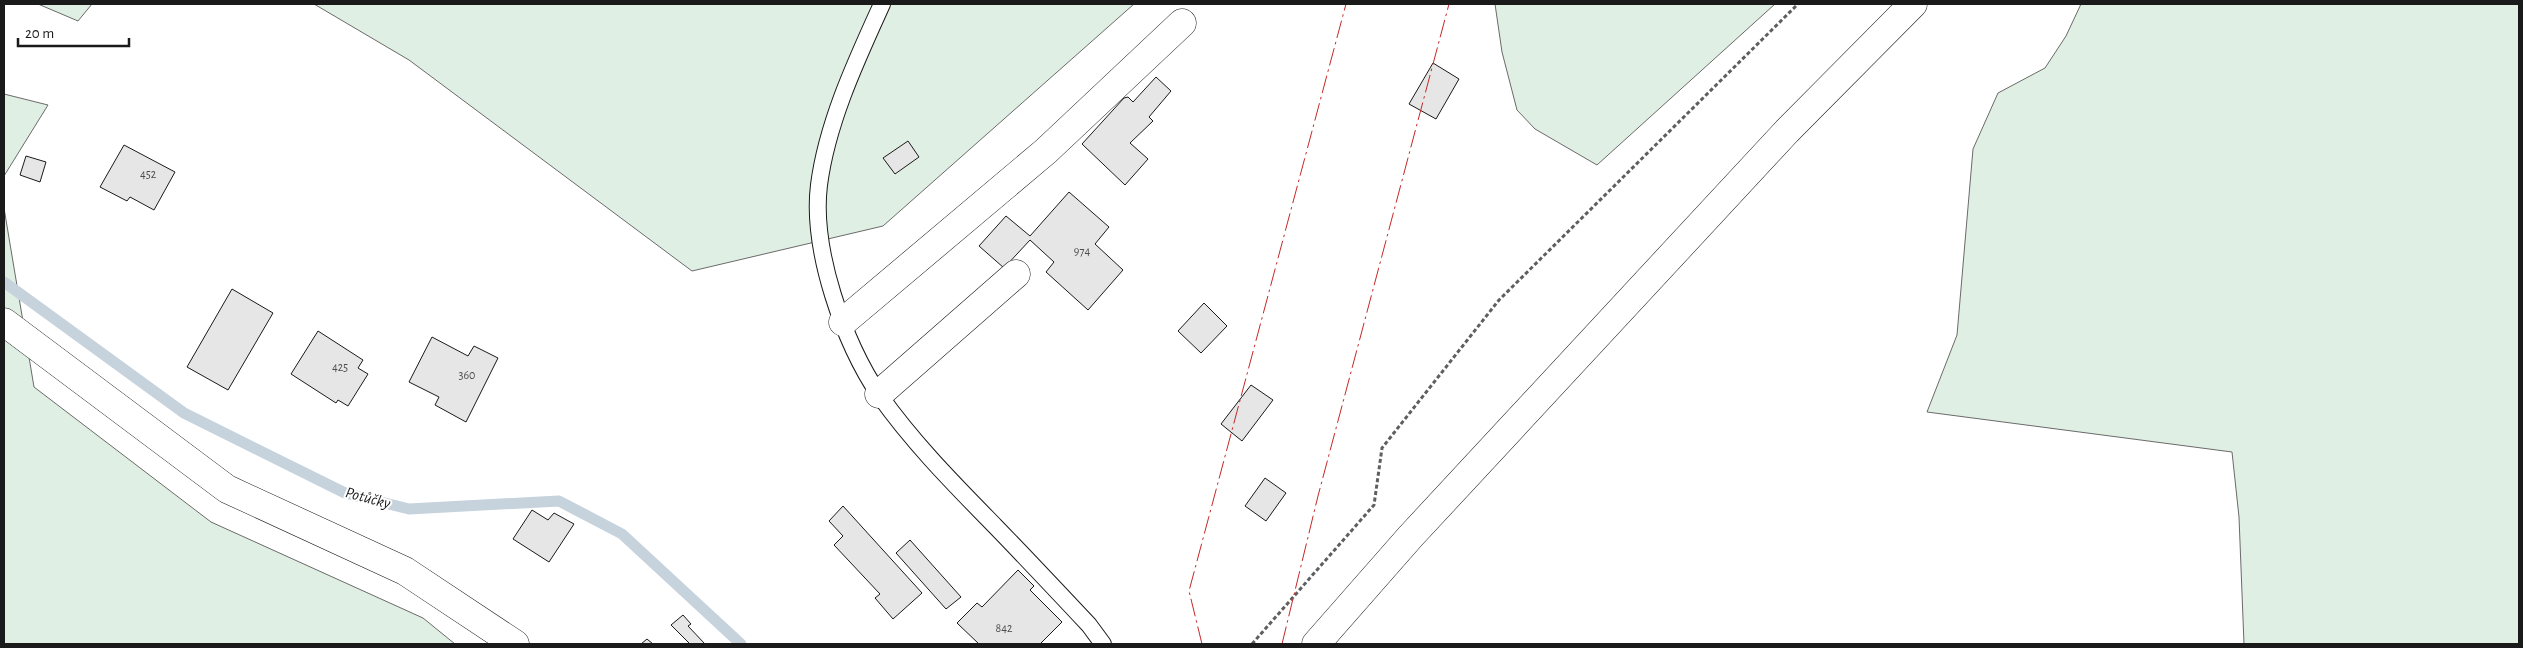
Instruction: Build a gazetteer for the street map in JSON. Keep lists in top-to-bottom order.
{
  "water": ["Potůčky"],
  "house_numbers": [
    "452",
    "974",
    "425",
    "360",
    "842"
  ],
  "scale_bar": "20 m"
}
